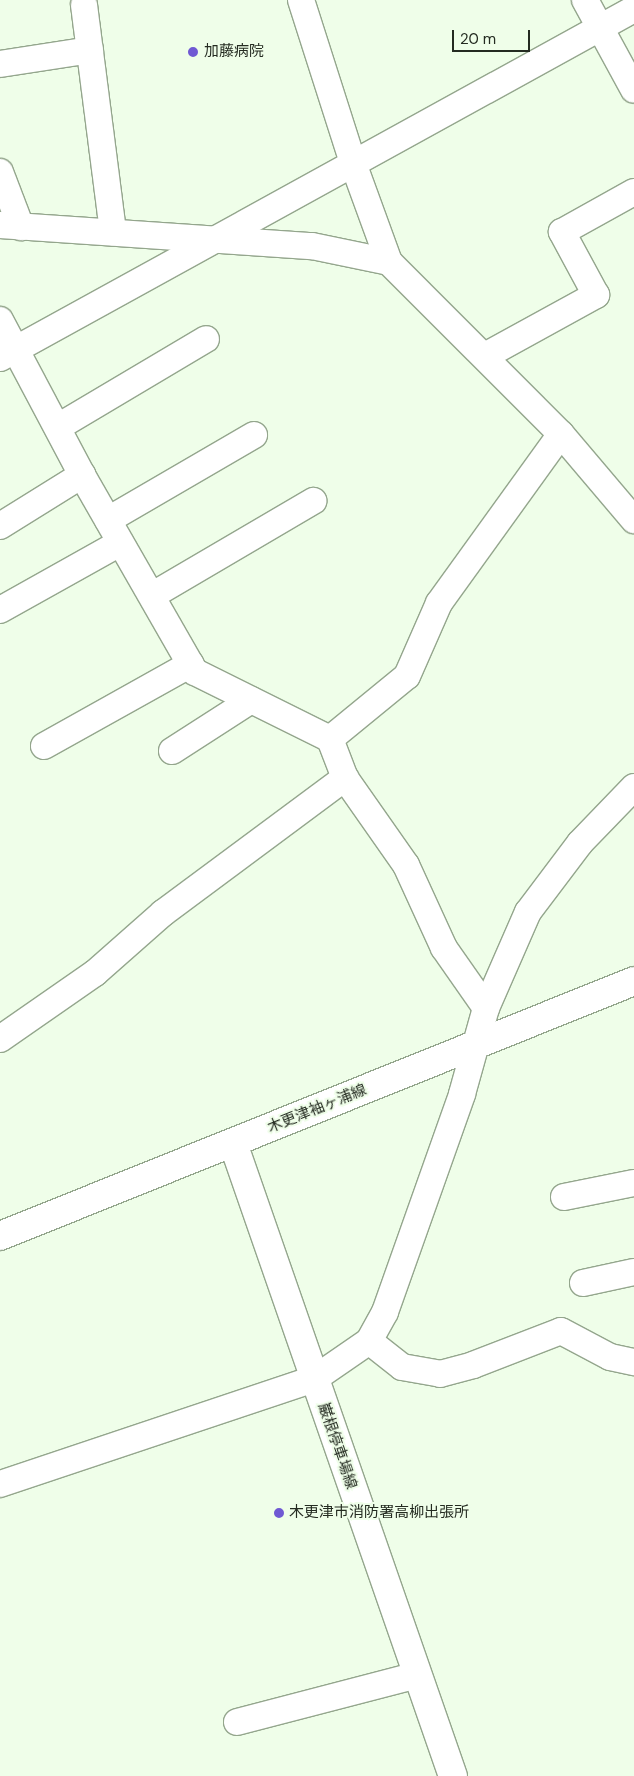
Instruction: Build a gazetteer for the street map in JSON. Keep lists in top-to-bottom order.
{
  "streets": {
    "main road": ["木更津袖ヶ浦線", "巌根停車場線"]
  },
  "crossings": [
    ["木更津袖ヶ浦線", "巌根停車場線"]
  ],
  "places": ["加藤病院", "木更津市消防署高柳出張所"],
  "scale_bar": "20 m"
}
